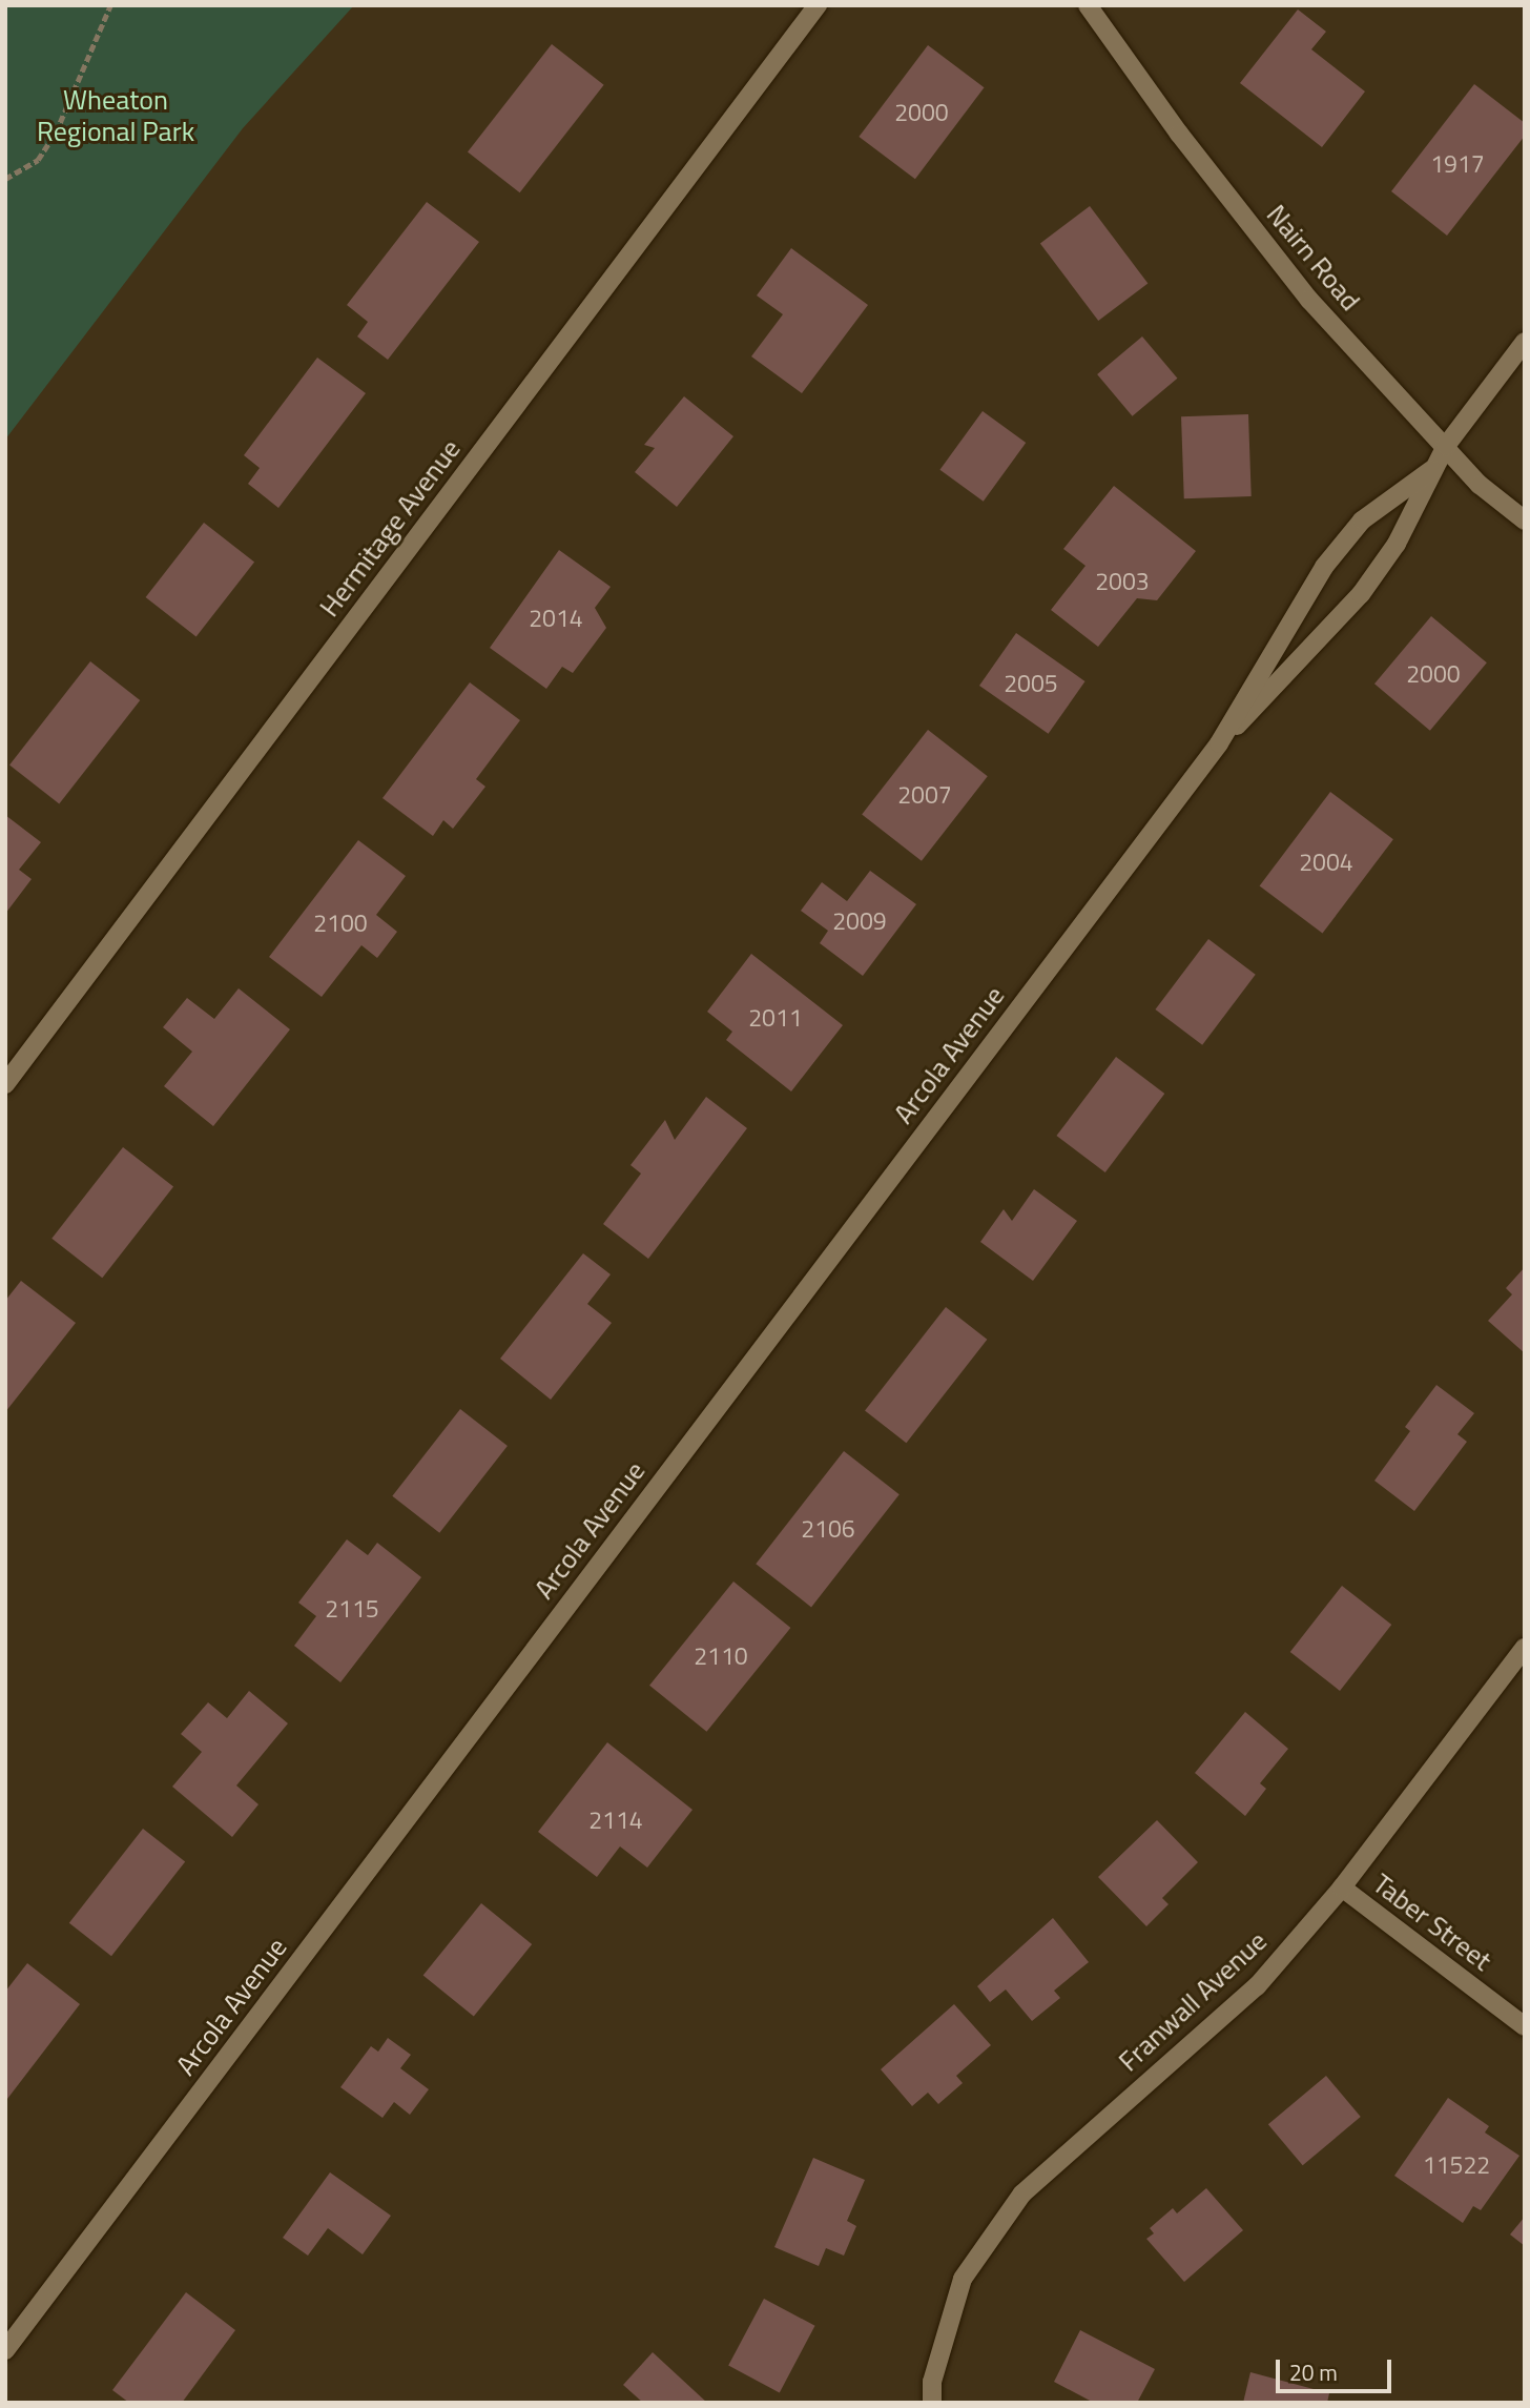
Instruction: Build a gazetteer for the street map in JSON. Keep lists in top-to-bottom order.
{
  "streets": {
    "street": [
      "Nairn Road",
      "Hermitage Avenue",
      "Arcola Avenue",
      "Taber Street",
      "Franwall Avenue"
    ]
  },
  "crossings": [
    ["Nairn Road", "Arcola Avenue"],
    ["Taber Street", "Franwall Avenue"]
  ],
  "parks": ["Wheaton Regional Park"],
  "house_numbers": [
    "2000",
    "1917",
    "2003",
    "2014",
    "2000",
    "2005",
    "2007",
    "2004",
    "2009",
    "2100",
    "2011",
    "2106",
    "2115",
    "2110",
    "2114",
    "11522"
  ],
  "scale_bar": "20 m"
}
